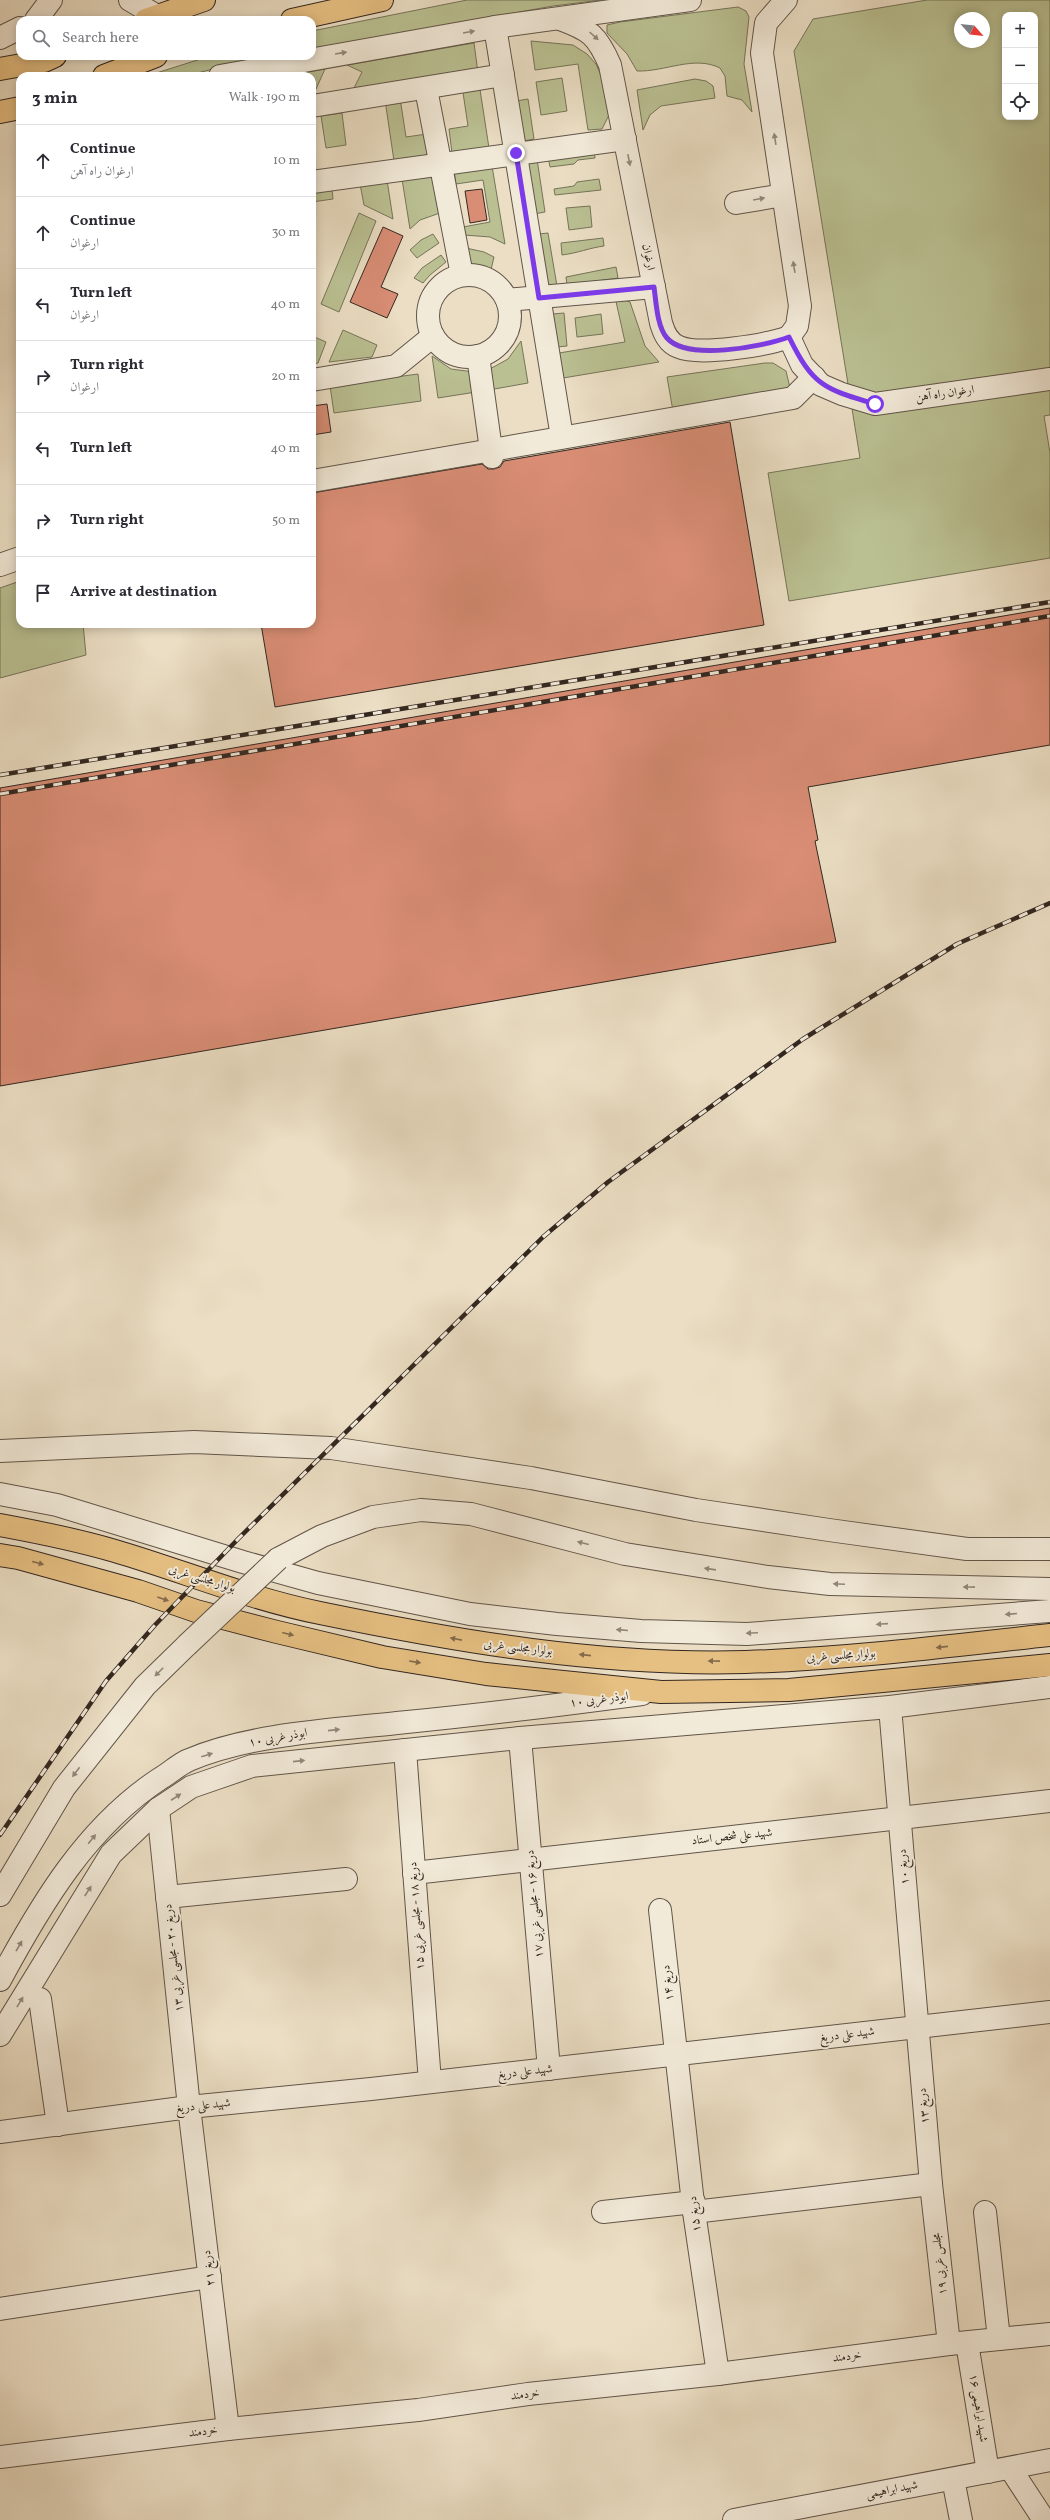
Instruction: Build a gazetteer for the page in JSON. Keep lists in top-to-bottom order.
{
  "streets": {
    "main road": ["بولوار مجلسی غربی"],
    "street": [
      "ارغوان",
      "ارغوان راه آهن",
      "ابوذر غربی ۱۰",
      "شهید علی شخص استاد",
      "دریغ ۱۰",
      "دریغ ۱۶ - مجلسی غربی ۱۷",
      "دریغ ۱۸ - مجلسی غربی ۱۵",
      "دریغ ۲۰ - مجلسی غربی ۱۳",
      "دریغ ۱۴",
      "شهید علی دریغ",
      "دریغ ۱۳",
      "دریغ ۱۵",
      "مجلس غربی ۱۹",
      "دریغ ۲۱",
      "خردمند",
      "شهید ابراهیمی ۱۶",
      "شهید ابراهیمی"
    ]
  },
  "crossings": [
    ["شهید علی شخص استاد", "دریغ ۱۰"],
    ["شهید علی شخص استاد", "دریغ ۱۶ - مجلسی غربی ۱۷"],
    ["شهید علی شخص استاد", "دریغ ۱۸ - مجلسی غربی ۱۵"],
    ["دریغ ۱۰", "شهید علی دریغ"],
    ["دریغ ۱۰", "دریغ ۱۳"],
    ["دریغ ۱۶ - مجلسی غربی ۱۷", "شهید علی دریغ"],
    ["دریغ ۱۸ - مجلسی غربی ۱۵", "شهید علی دریغ"],
    ["دریغ ۲۰ - مجلسی غربی ۱۳", "شهید علی دریغ"],
    ["دریغ ۲۰ - مجلسی غربی ۱۳", "دریغ ۲۱"],
    ["دریغ ۱۴", "شهید علی دریغ"],
    ["دریغ ۱۴", "دریغ ۱۵"],
    ["شهید علی دریغ", "دریغ ۱۳"],
    ["شهید علی دریغ", "دریغ ۱۵"],
    ["شهید علی دریغ", "دریغ ۲۱"],
    ["دریغ ۱۳", "مجلس غربی ۱۹"],
    ["دریغ ۱۵", "خردمند"],
    ["مجلس غربی ۱۹", "خردمند"],
    ["مجلس غربی ۱۹", "شهید ابراهیمی ۱۶"],
    ["دریغ ۲۱", "خردمند"],
    ["خردمند", "شهید ابراهیمی ۱۶"],
    ["شهید ابراهیمی ۱۶", "شهید ابراهیمی"]
  ],
  "north": "bottom right",
  "page": {
    "map_buttons": ["+", "−"],
    "search": "Search here",
    "heading": ["3 min", "Walk · 190 m"],
    "list": [
      ["Continue", "ارغوان راه آهن", "10 m"],
      ["Continue", "ارغوان", "30 m"],
      ["Turn left", "ارغوان", "40 m"],
      ["Turn right", "ارغوان", "20 m"],
      ["Turn left", "40 m"],
      ["Turn right", "50 m"],
      "Arrive at destination"
    ]
  }
}
